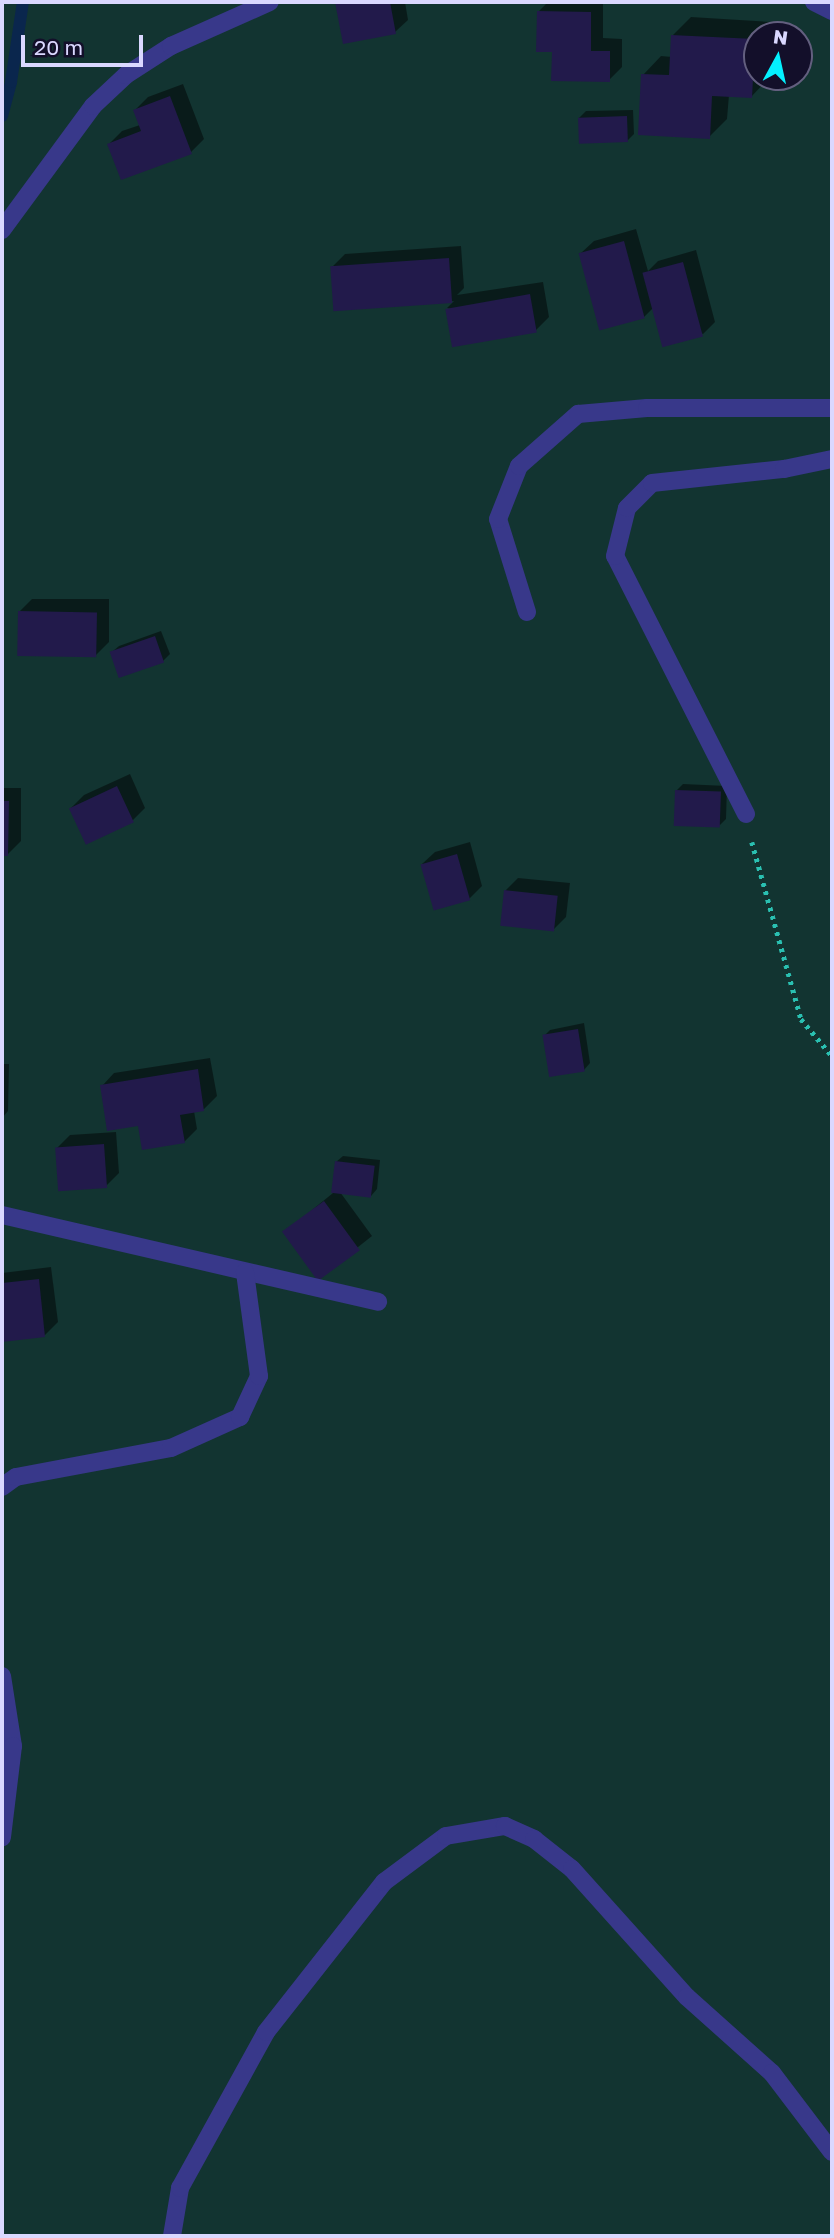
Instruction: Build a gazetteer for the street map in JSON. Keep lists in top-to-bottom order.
{
  "scale_bar": "20 m",
  "north": "top"
}
